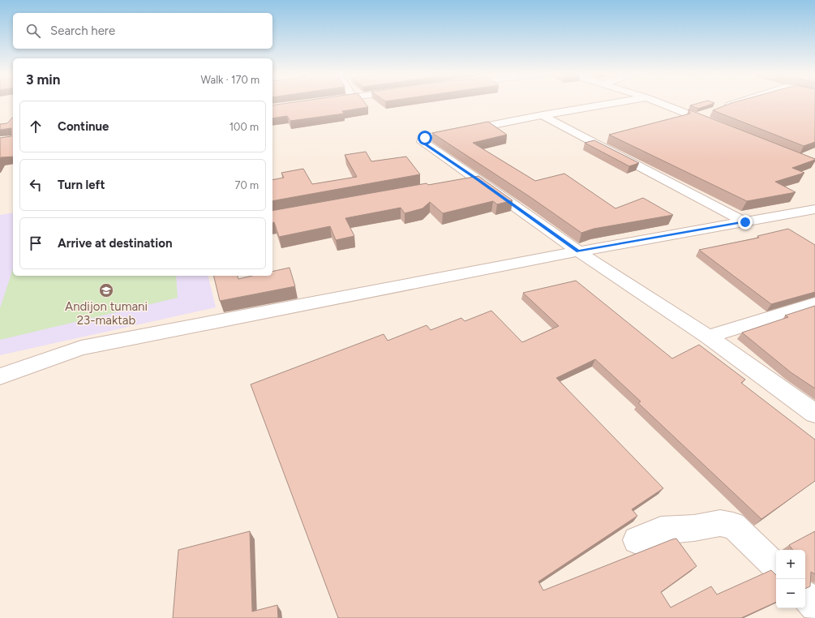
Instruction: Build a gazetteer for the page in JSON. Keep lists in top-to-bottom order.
{
  "places": {
    "school or university": ["Andijon tumani 23-maktab"]
  },
  "page": {
    "search": "Search here",
    "heading": ["3 min", "Walk · 170 m"],
    "list": [
      ["Continue", "100 m"],
      ["Turn left", "70 m"],
      "Arrive at destination"
    ],
    "map_buttons": ["+", "−"]
  }
}
